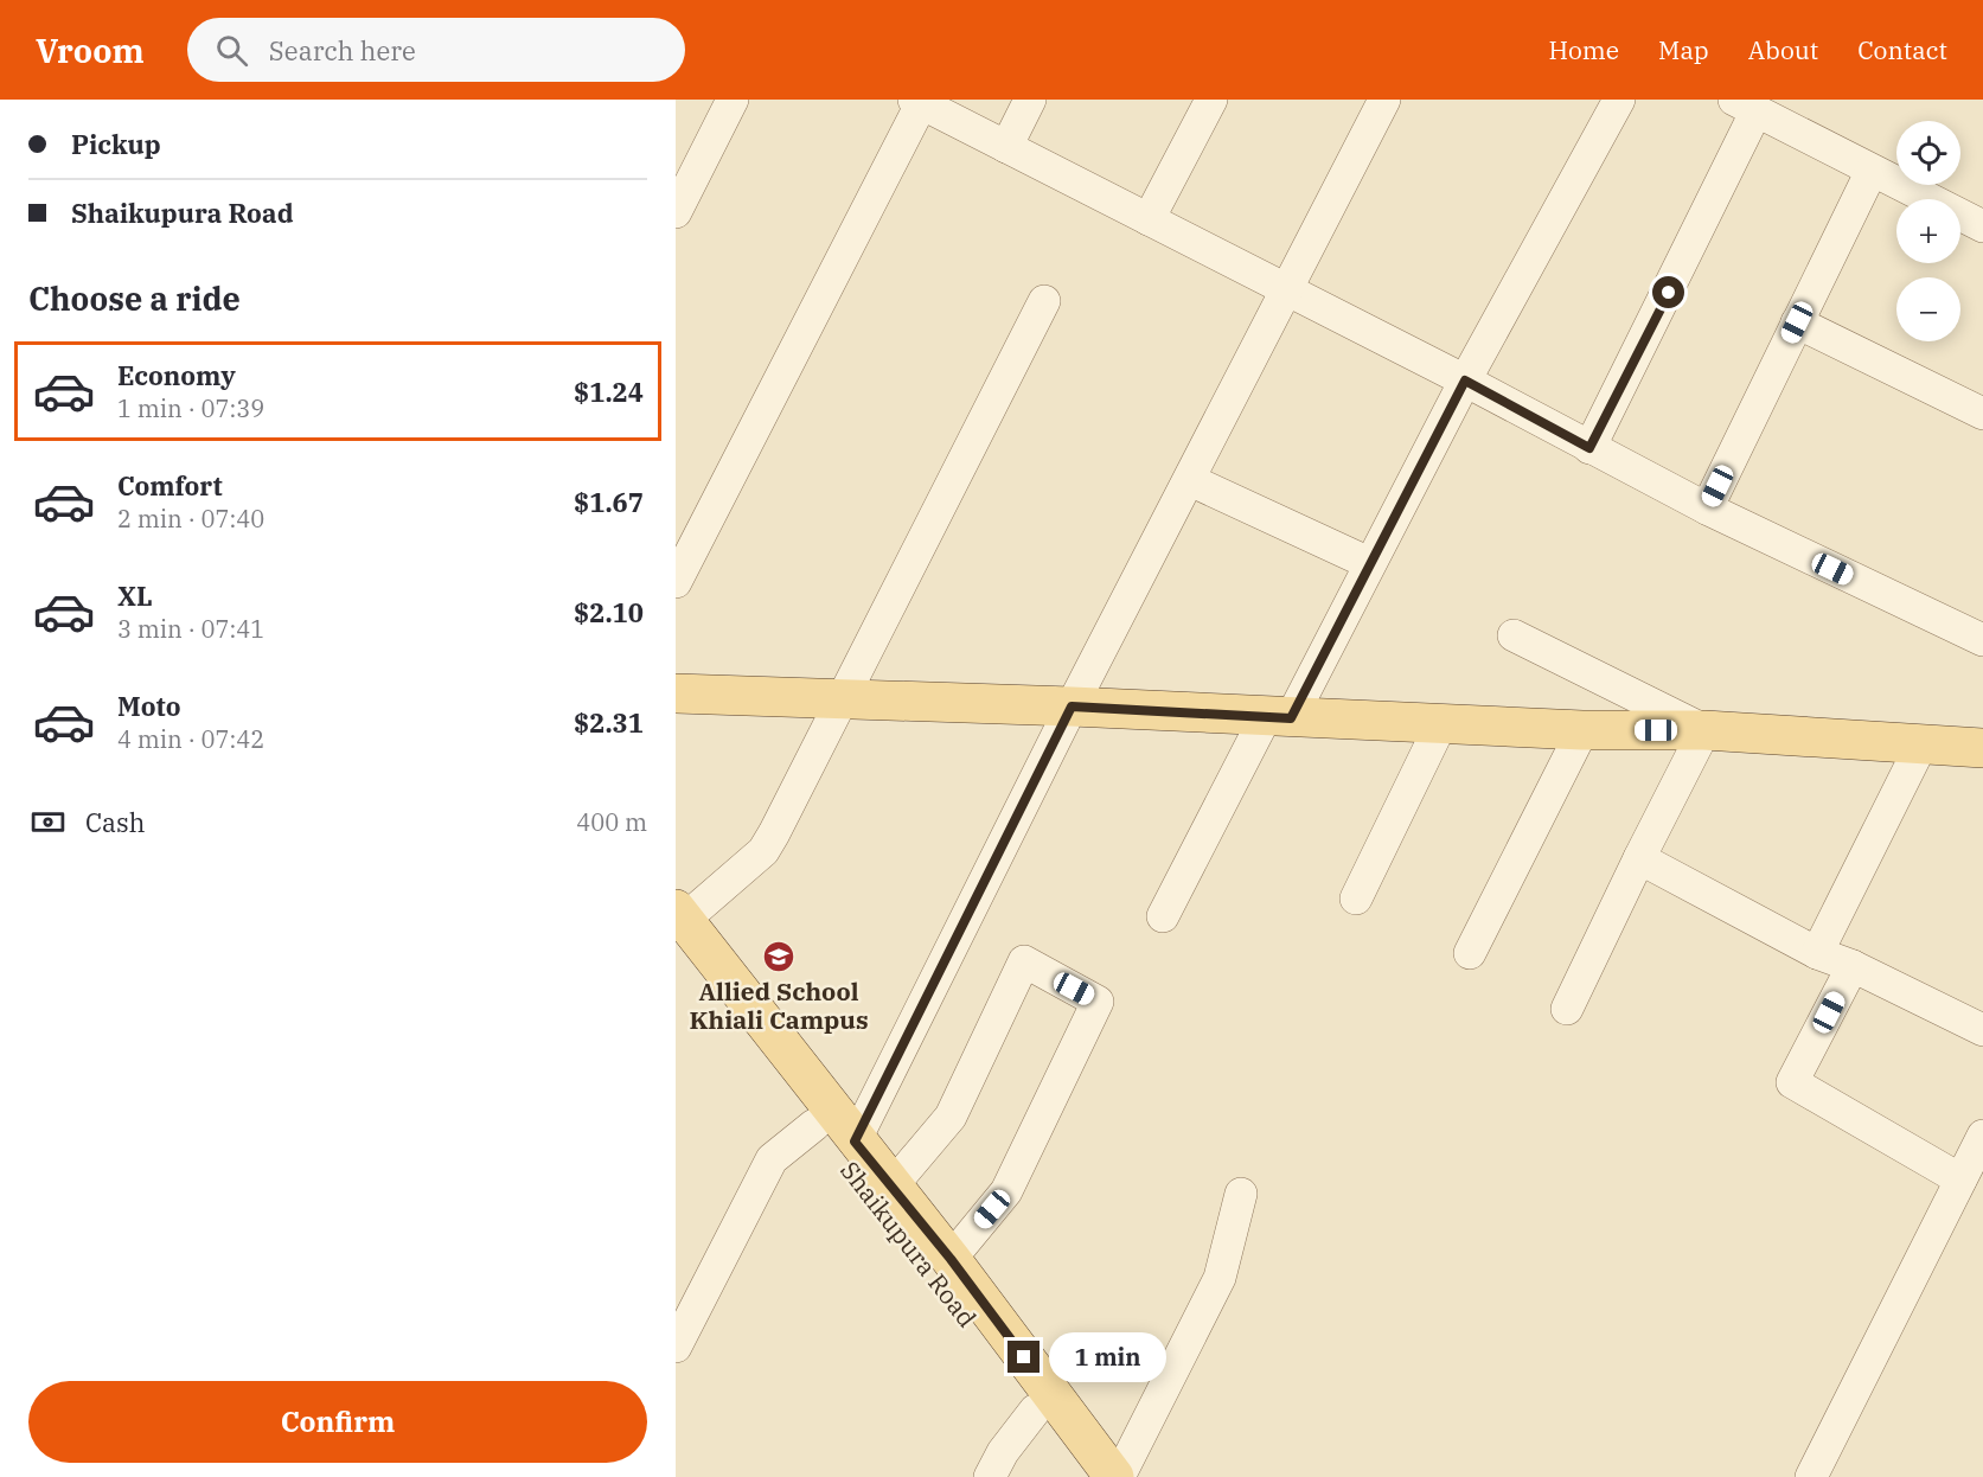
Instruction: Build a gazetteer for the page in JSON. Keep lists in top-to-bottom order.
{
  "streets": {
    "main road": ["Shaikupura Road"]
  },
  "places": {
    "school or university": ["Allied School Khiali Campus"]
  },
  "page": {
    "header": "Vroom",
    "search": "Search here",
    "nav": [
      "Home",
      "Map",
      "About",
      "Contact"
    ],
    "banner": ["Pickup", "Shaikupura Road"],
    "map_buttons": ["+", "−"],
    "heading": "Choose a ride",
    "list": [
      {
        "name": "Economy",
        "note": "1 min · 07:39",
        "value": "$1.24"
      },
      {
        "name": "Comfort",
        "note": "2 min · 07:40",
        "value": "$1.67"
      },
      {
        "name": "XL",
        "note": "3 min · 07:41",
        "value": "$2.10"
      },
      {
        "name": "Moto",
        "note": "4 min · 07:42",
        "value": "$2.31"
      }
    ],
    "pay": ["Cash", "400 m"],
    "bubble": "1 min",
    "buttons": "Confirm"
  }
}
